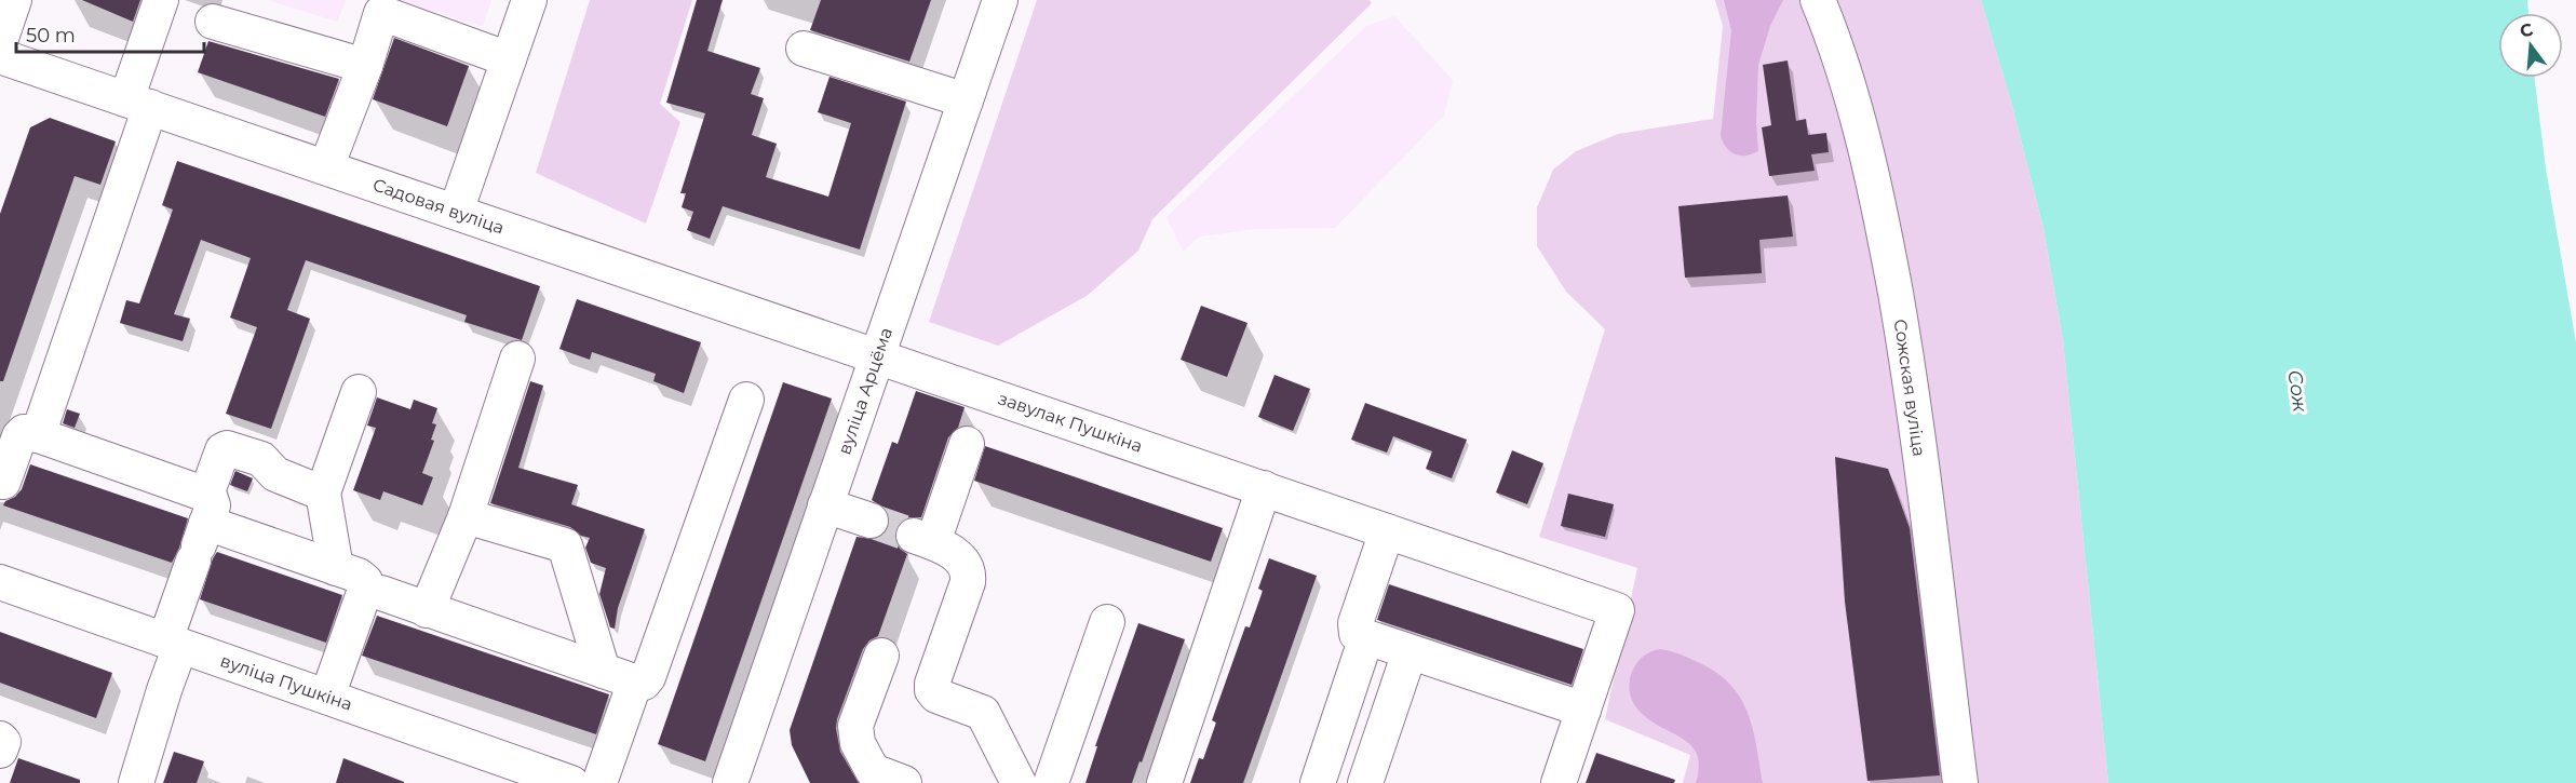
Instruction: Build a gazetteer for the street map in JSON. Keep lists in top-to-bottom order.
{
  "streets": {
    "street": [
      "Садовая вуліца",
      "Сожская вуліца",
      "вуліца Арцёма",
      "завулак Пушкіна",
      "вуліца Пушкіна"
    ]
  },
  "crossings": [
    ["Садовая вуліца", "вуліца Арцёма"],
    ["Садовая вуліца", "завулак Пушкіна"],
    ["вуліца Арцёма", "завулак Пушкіна"]
  ],
  "water": ["Сож"],
  "scale_bar": "50 m",
  "north": "top"
}
